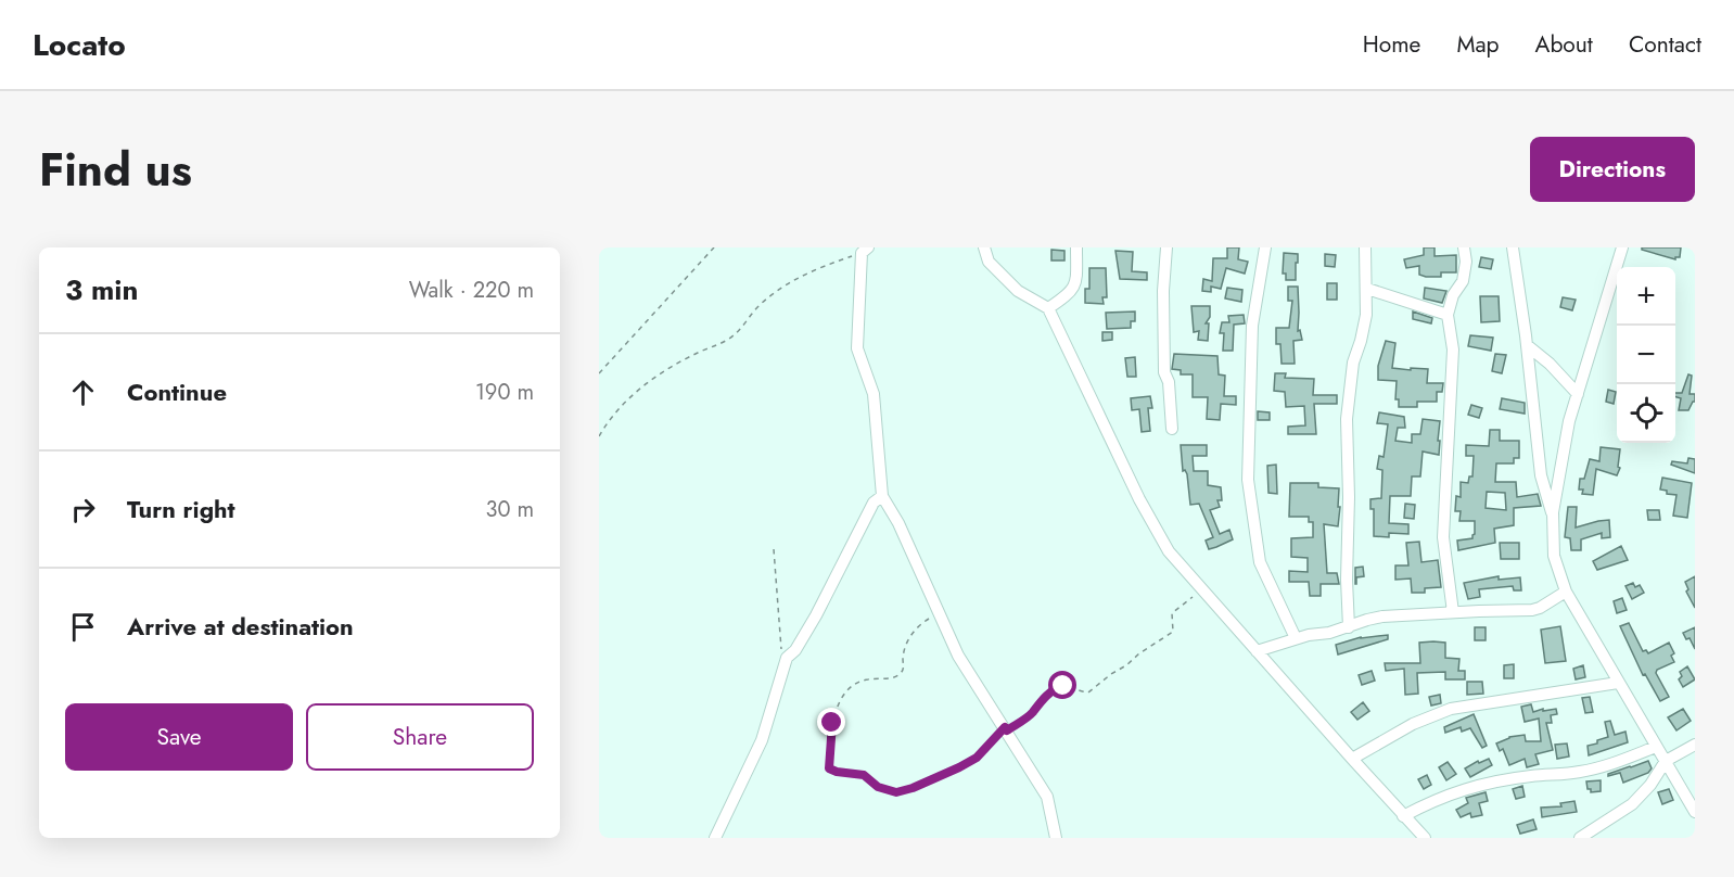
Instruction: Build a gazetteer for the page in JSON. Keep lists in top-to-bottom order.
{
  "page": {
    "header": "Locato",
    "nav": [
      "Home",
      "Map",
      "About",
      "Contact"
    ],
    "title": "Find us",
    "buttons": [
      "Directions",
      ["Save", "Share"]
    ],
    "heading": ["3 min", "Walk · 220 m"],
    "map_buttons": ["+", "−"],
    "list": [
      ["Continue", "190 m"],
      ["Turn right", "30 m"],
      "Arrive at destination"
    ]
  }
}
